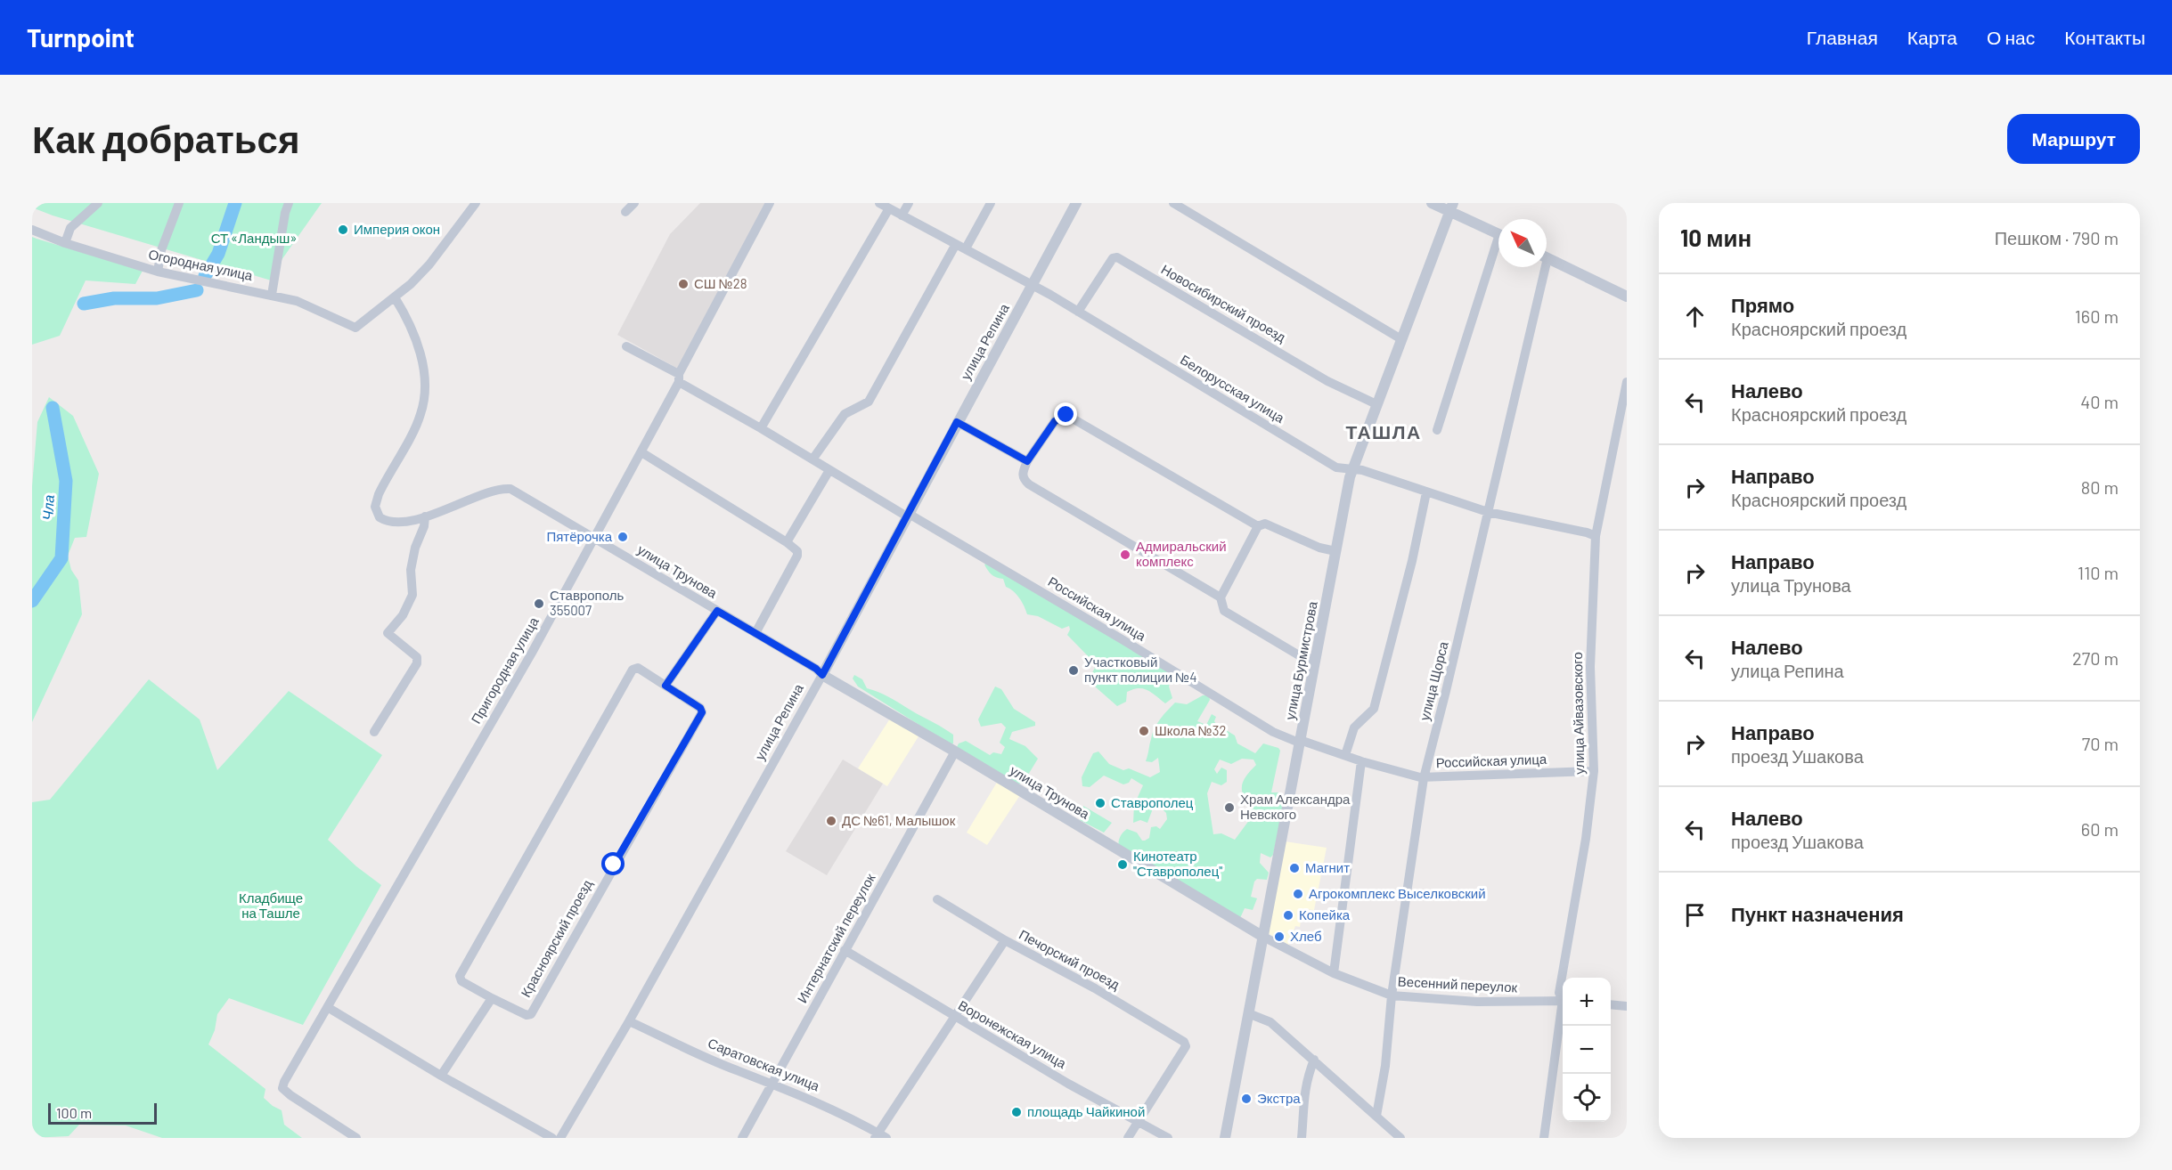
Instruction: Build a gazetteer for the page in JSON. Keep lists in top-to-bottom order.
{
  "streets": {
    "street": [
      "Огородная улица",
      "Новосибирский проезд",
      "улица Репина",
      "Белорусская улица",
      "улица Трунова",
      "Российская улица",
      "улица Бурмистрова",
      "Пригородная улица",
      "улица Щорса",
      "улица Айвазовского",
      "Красноярский проезд",
      "Интернатский переулок",
      "Печорский проезд",
      "Весенний переулок",
      "Воронежская улица",
      "Саратовская улица"
    ]
  },
  "crossings": [
    ["Огородная улица", "улица Трунова"],
    ["Новосибирский проезд", "Белорусская улица"],
    ["Новосибирский проезд", "улица Бурмистрова"],
    ["улица Репина", "Белорусская улица"],
    ["улица Репина", "улица Трунова"],
    ["улица Репина", "Российская улица"],
    ["улица Репина", "Саратовская улица"],
    ["Белорусская улица", "улица Бурмистрова"],
    ["Белорусская улица", "улица Щорса"],
    ["Белорусская улица", "улица Айвазовского"],
    ["улица Трунова", "улица Бурмистрова"],
    ["улица Трунова", "Пригородная улица"],
    ["улица Трунова", "Интернатский переулок"],
    ["улица Трунова", "Весенний переулок"],
    ["Российская улица", "улица Бурмистрова"],
    ["Российская улица", "Пригородная улица"],
    ["Российская улица", "улица Щорса"],
    ["Российская улица", "улица Айвазовского"],
    ["улица Бурмистрова", "Весенний переулок"],
    ["улица Щорса", "Весенний переулок"],
    ["Интернатский переулок", "Воронежская улица"],
    ["Интернатский переулок", "Саратовская улица"],
    ["Печорский проезд", "Воронежская улица"]
  ],
  "districts": ["ТАШЛА"],
  "water": ["Чла"],
  "parks": ["СТ «Ландыш»", "Кладбище на Ташле"],
  "places": [
    "Империя окон",
    "СШ №28",
    "Пятёрочка",
    "Адмиральский комплекс",
    "Ставрополь 355007",
    "Участковый пункт полиции №4",
    "Школа №32",
    "Ставрополец",
    "Храм Александра Невского",
    "ДС №61, Малышок",
    "Кинотеатр \"Ставрополец\"",
    "Магнит",
    "Агрокомплекс Выселковский",
    "Копейка",
    "Хлеб",
    "Экстра",
    "площадь Чайкиной"
  ],
  "scale_bar": "100 m",
  "north": "top left",
  "page": {
    "header": "Turnpoint",
    "nav": [
      "Главная",
      "Карта",
      "О нас",
      "Контакты"
    ],
    "buttons": "Маршрут",
    "title": "Как добраться",
    "heading": ["10 мин", "Пешком · 790 m"],
    "list": [
      ["Прямо", "Красноярский проезд", "160 m"],
      ["Налево", "Красноярский проезд", "40 m"],
      ["Направо", "Красноярский проезд", "80 m"],
      ["Направо", "улица Трунова", "110 m"],
      ["Налево", "улица Репина", "270 m"],
      ["Направо", "проезд Ушакова", "70 m"],
      ["Налево", "проезд Ушакова", "60 m"],
      "Пункт назначения"
    ],
    "map_buttons": ["+", "−"],
    "scale": "100 m"
  }
}
